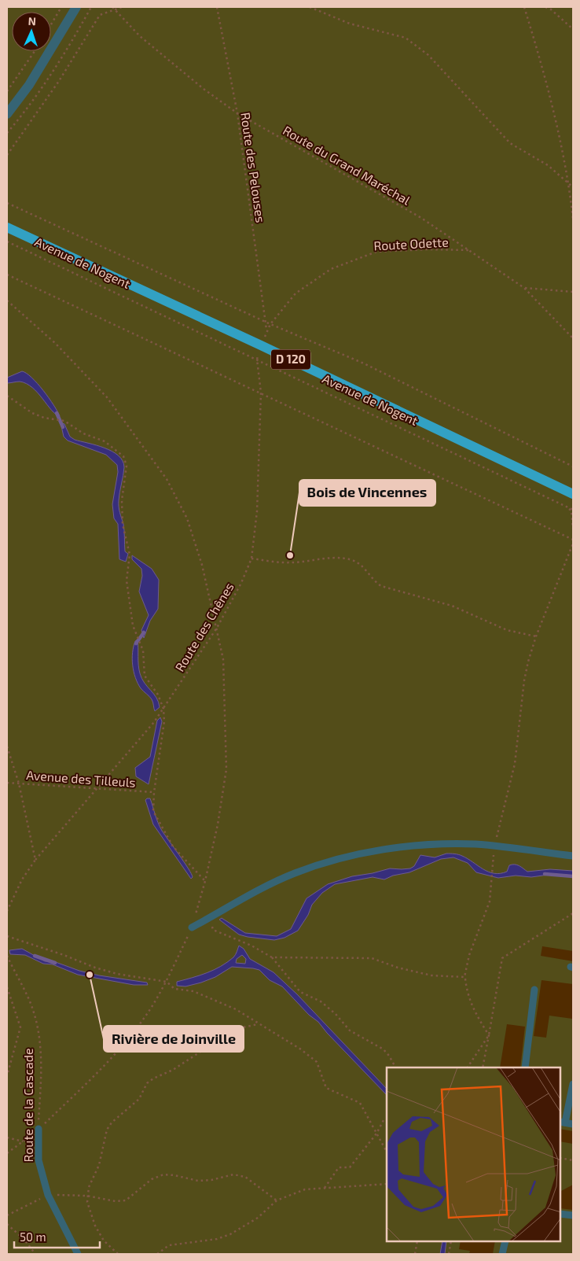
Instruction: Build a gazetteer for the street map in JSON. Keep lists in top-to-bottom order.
{
  "streets": {
    "main road": ["Avenue de Nogent", "D 120"],
    "lane": ["Route de la Cascade"],
    "path": [
      "Route du Grand Maréchal",
      "Route des Pelouses",
      "Route Odette",
      "Route des Chênes",
      "Avenue des Tilleuls"
    ]
  },
  "crossings": [
    ["Route du Grand Maréchal", "Route des Pelouses"],
    ["Route du Grand Maréchal", "Route Odette"],
    ["Route des Pelouses", "Route Odette"],
    ["Route des Pelouses", "Avenue de Nogent"],
    ["Route des Pelouses", "Route des Chênes"],
    ["Route Odette", "Avenue de Nogent"],
    ["Route Odette", "Route des Chênes"],
    ["Avenue de Nogent", "Route des Chênes"],
    ["Route des Chênes", "Avenue des Tilleuls"]
  ],
  "places": ["Bois de Vincennes", "Rivière de Joinville"],
  "scale_bar": "50 m",
  "north": "top"
}
